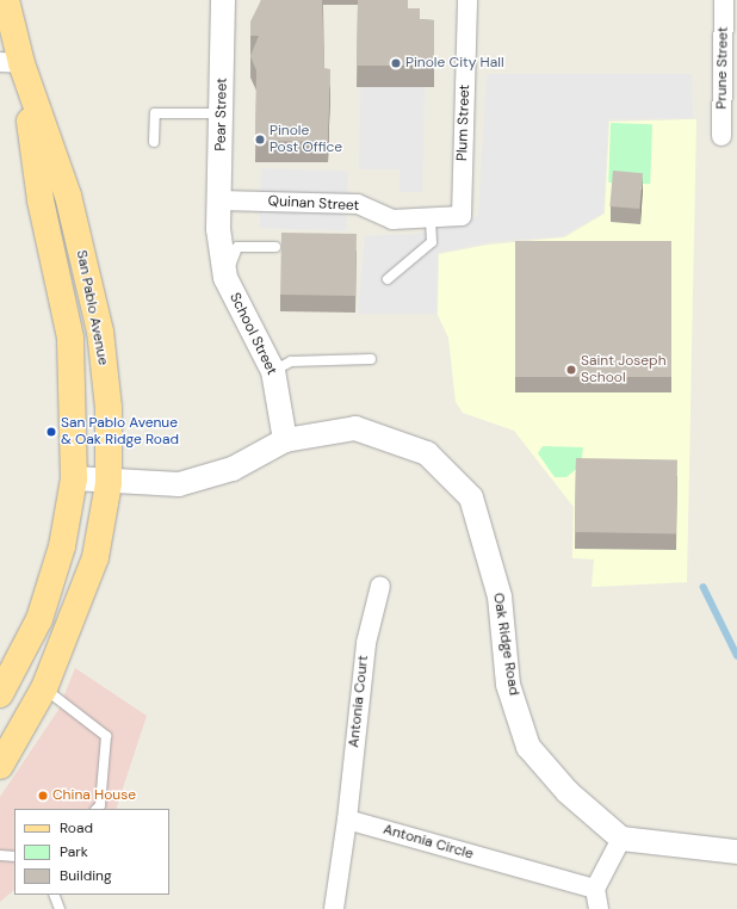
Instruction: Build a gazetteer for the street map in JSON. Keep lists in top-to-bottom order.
{
  "streets": {
    "main road": ["San Pablo Avenue"],
    "street": [
      "Prune Street",
      "Pear Street",
      "Plum Street",
      "Quinan Street",
      "School Street",
      "Oak Ridge Road",
      "Antonia Court",
      "Antonia Circle"
    ]
  },
  "crossings": [
    ["Pear Street", "Quinan Street"],
    ["Pear Street", "School Street"],
    ["Plum Street", "Quinan Street"],
    ["San Pablo Avenue", "Oak Ridge Road"],
    ["School Street", "Oak Ridge Road"],
    ["Antonia Court", "Antonia Circle"]
  ],
  "places": [
    "Pinole City Hall",
    "Pinole Post Office",
    "Saint Joseph School",
    "San Pablo Avenue & Oak Ridge Road",
    "China House"
  ],
  "legend": ["Road", "Park", "Building"]
}
